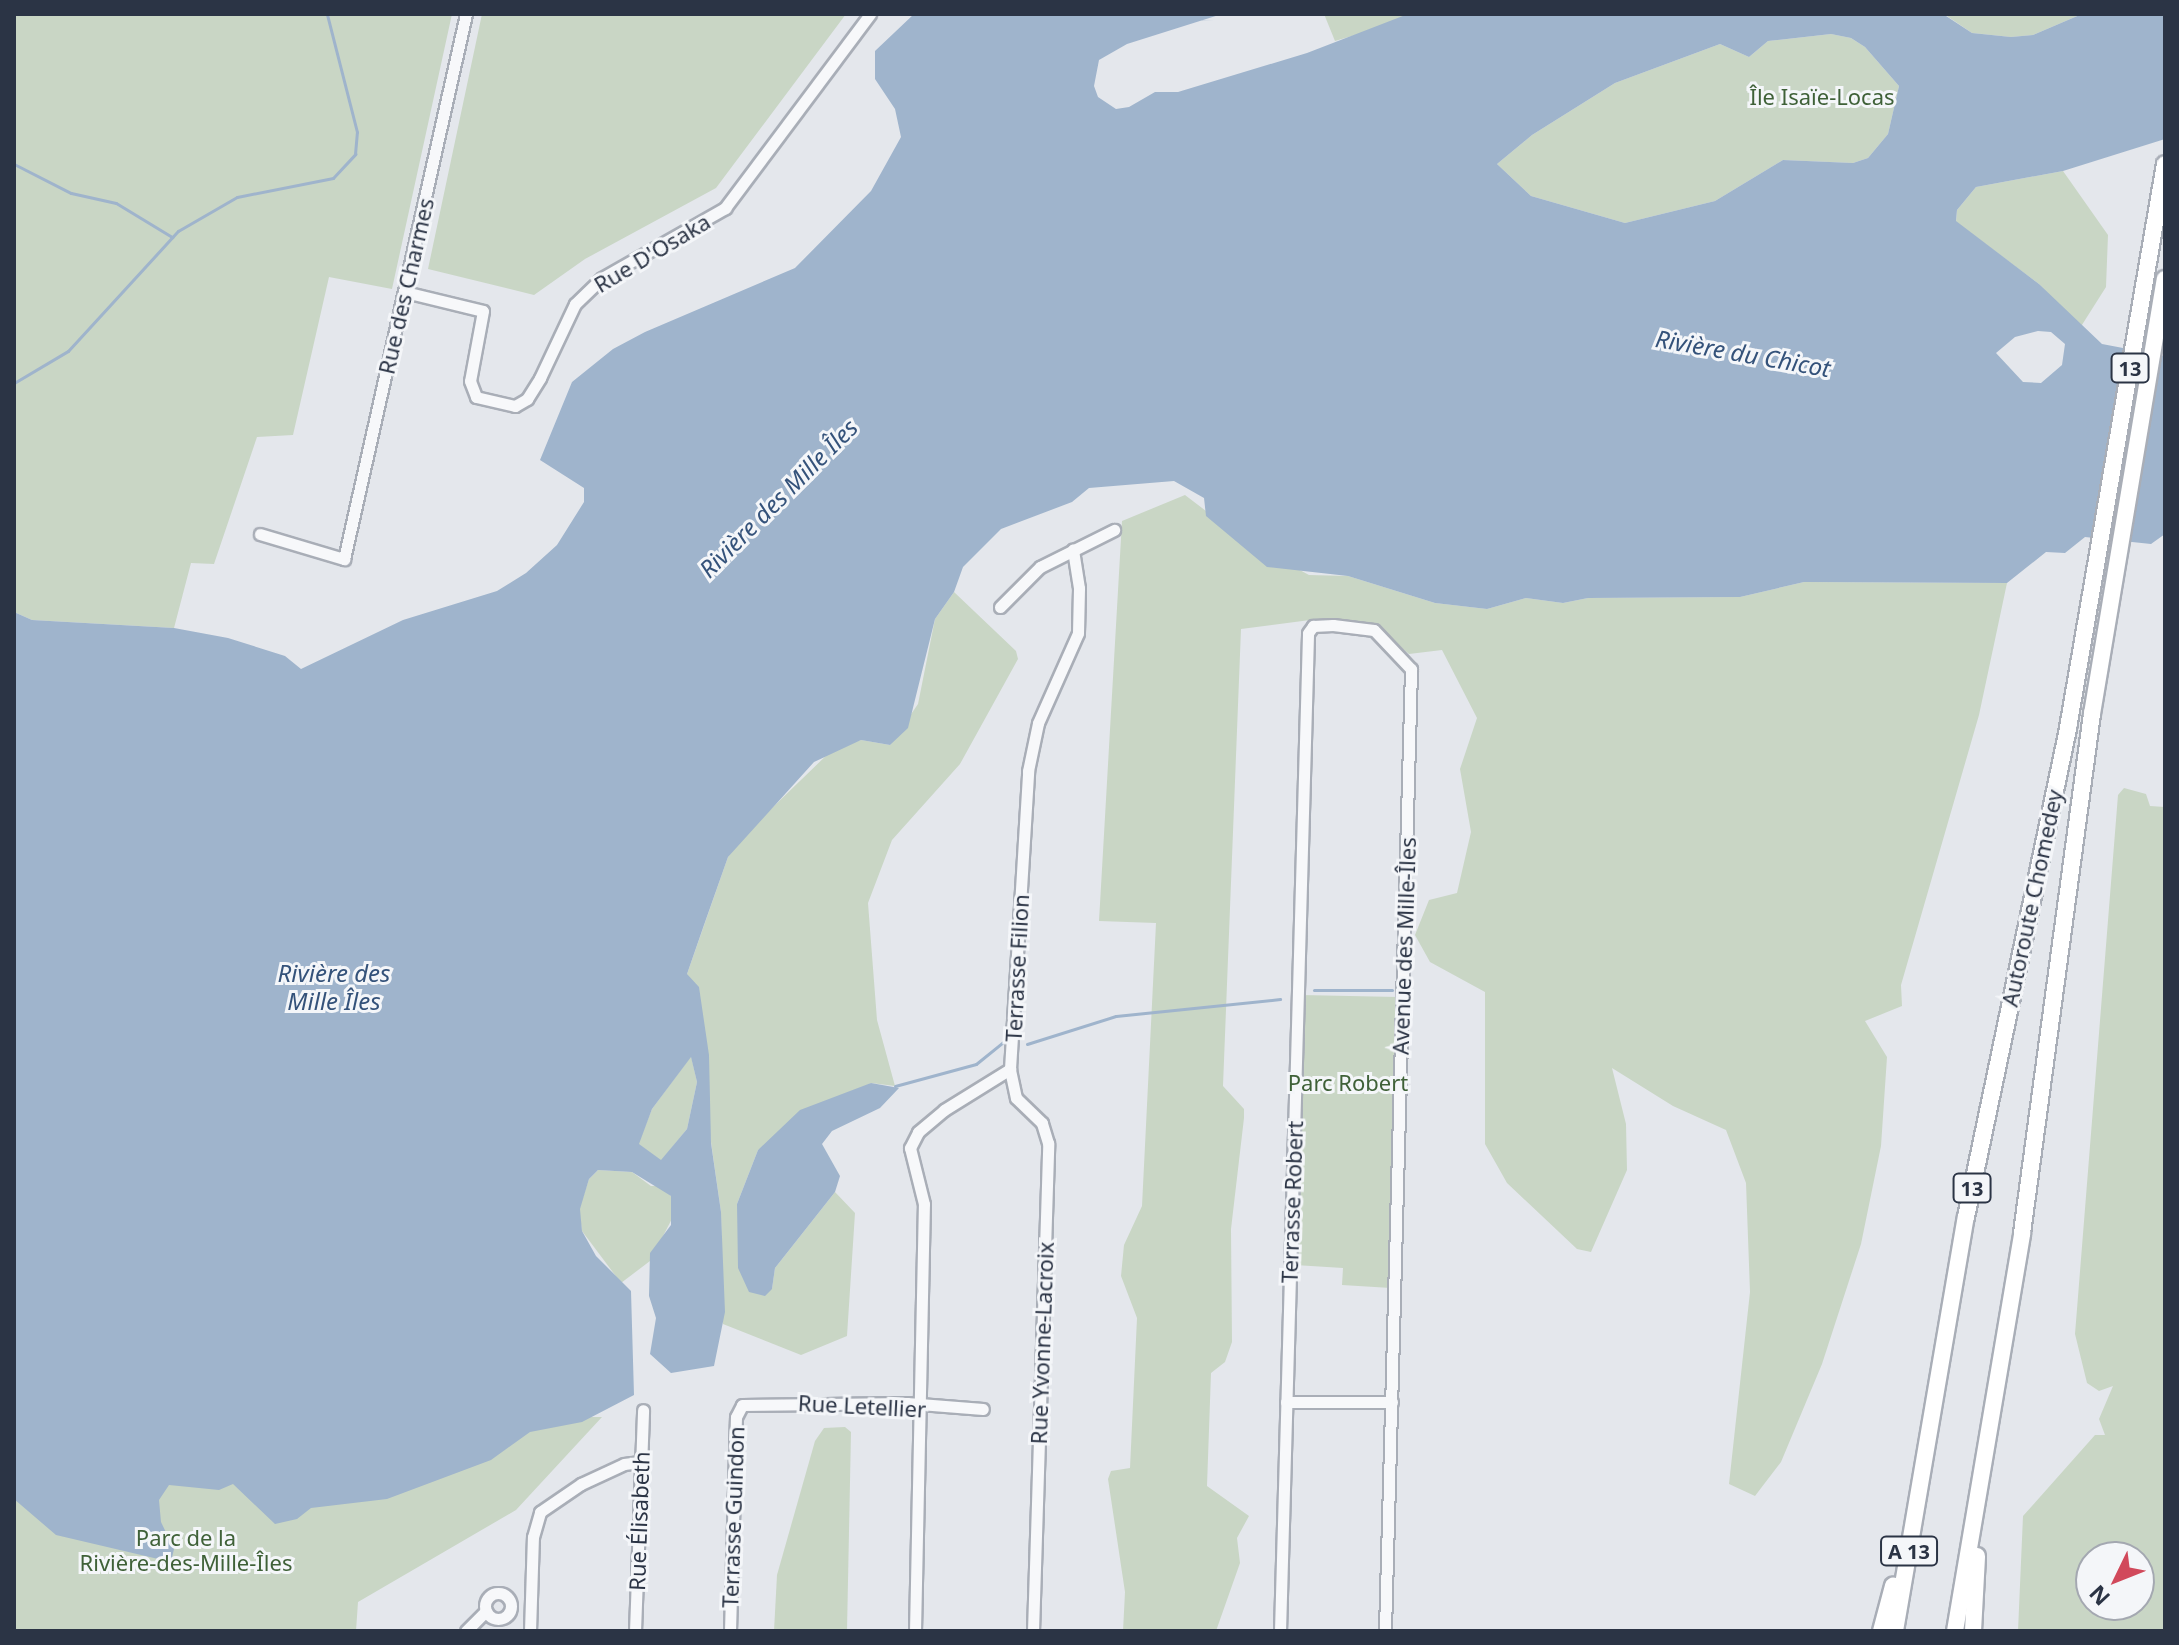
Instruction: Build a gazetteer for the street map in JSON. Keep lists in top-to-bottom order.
{
  "streets": {
    "highway": ["13", "Autoroute Chomedey", "A 13"],
    "street": [
      "Rue D'Osaka",
      "Rue des Charmes",
      "Avenue des Mille-Îles",
      "Terrasse Filion",
      "Terrasse Robert",
      "Rue Yvonne-Lacroix",
      "Rue Letellier",
      "Terrasse Guindon",
      "Rue Élisabeth"
    ]
  },
  "crossings": [
    ["Rue D'Osaka", "Rue des Charmes"],
    ["Avenue des Mille-Îles", "Terrasse Robert"],
    ["Terrasse Filion", "Rue Yvonne-Lacroix"],
    ["Terrasse Filion", "Rue Letellier"],
    ["Rue Letellier", "Terrasse Guindon"]
  ],
  "water": ["Rivière du Chicot", "Rivière des Mille Îles"],
  "parks": ["Île Isaïe-Locas", "Parc Robert", "Parc de la Rivière-des-Mille-Îles"],
  "north": "bottom left"
}
